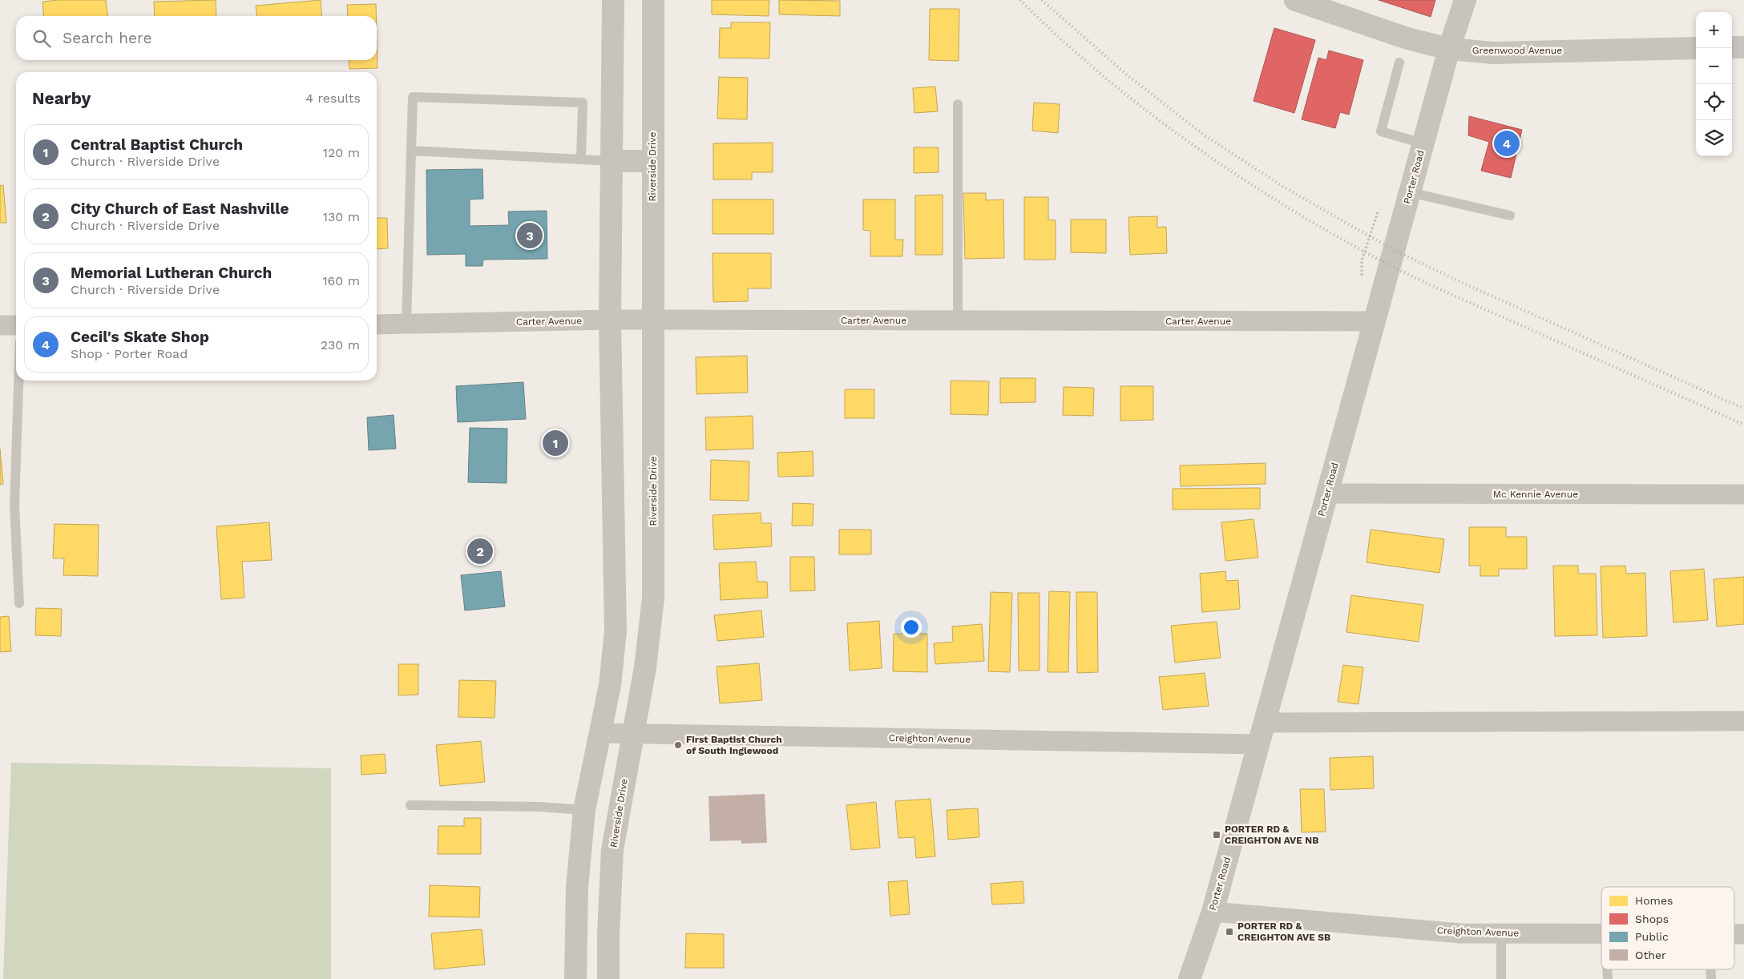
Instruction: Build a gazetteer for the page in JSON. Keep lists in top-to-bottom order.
{
  "streets": {
    "street": [
      "Greenwood Avenue",
      "Riverside Drive",
      "Porter Road",
      "Carter Avenue",
      "Mc Kennie Avenue",
      "Creighton Avenue"
    ]
  },
  "crossings": [
    ["Greenwood Avenue", "Porter Road"],
    ["Riverside Drive", "Carter Avenue"],
    ["Riverside Drive", "Creighton Avenue"],
    ["Porter Road", "Carter Avenue"],
    ["Porter Road", "Mc Kennie Avenue"],
    ["Porter Road", "Creighton Avenue"]
  ],
  "places": {
    "other": ["First Baptist Church of South Inglewood"],
    "transit": ["PORTER RD & CREIGHTON AVE NB", "PORTER RD & CREIGHTON AVE SB"]
  },
  "legend": [
    "Homes",
    "Shops",
    "Public",
    "Other"
  ],
  "page": {
    "map_buttons": ["+", "−"],
    "search": "Search here",
    "heading": ["Nearby", "4 results"],
    "list": [
      {
        "mark": "1",
        "name": "Central Baptist Church",
        "note": "Church · Riverside Drive",
        "value": "120 m"
      },
      {
        "mark": "2",
        "name": "City Church of East Nashville",
        "note": "Church · Riverside Drive",
        "value": "130 m"
      },
      {
        "mark": "3",
        "name": "Memorial Lutheran Church",
        "note": "Church · Riverside Drive",
        "value": "160 m"
      },
      {
        "mark": "4",
        "name": "Cecil's Skate Shop",
        "note": "Shop · Porter Road",
        "value": "230 m"
      }
    ],
    "pins": [
      "4",
      "3",
      "1",
      "2"
    ]
  }
}
